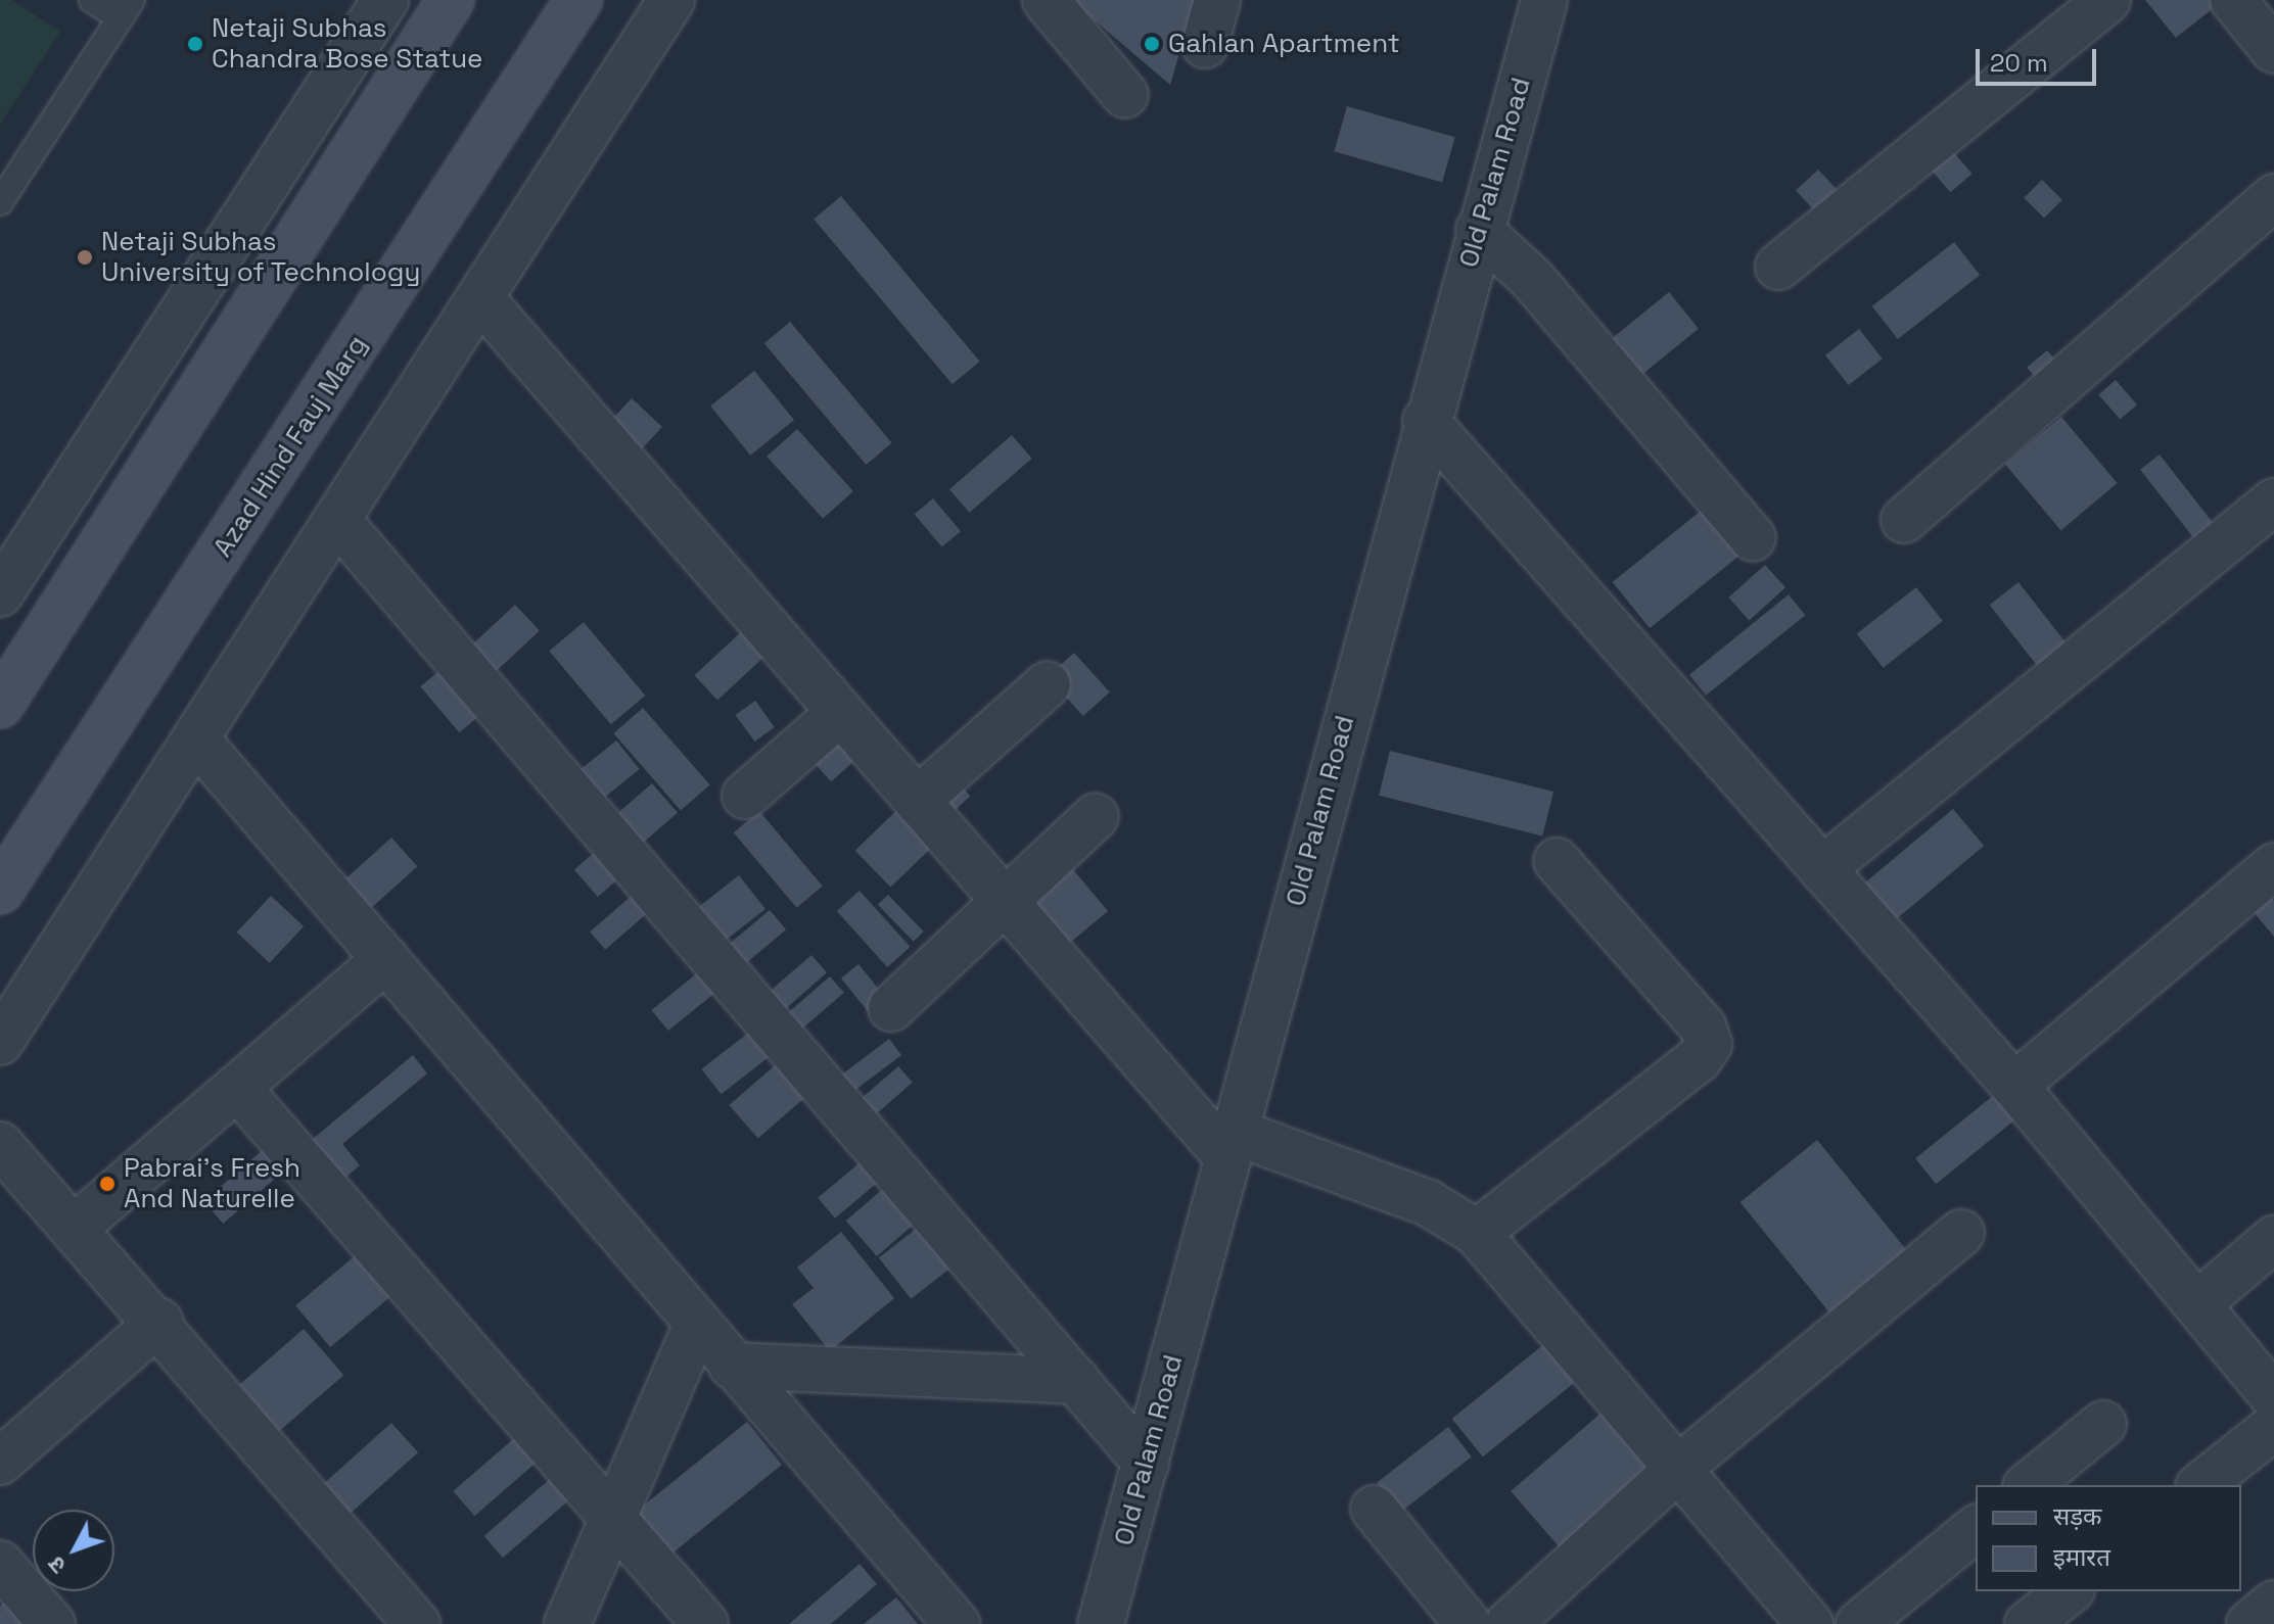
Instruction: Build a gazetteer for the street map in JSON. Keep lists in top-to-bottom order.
{
  "streets": {
    "main road": ["Azad Hind Fauj Marg"],
    "street": ["Old Palam Road"]
  },
  "places": [
    "Netaji Subhas Chandra Bose Statue",
    "Gahlan Apartment",
    "Netaji Subhas University of Technology",
    "Pabrai's Fresh And Naturelle"
  ],
  "legend": ["सड़क", "इमारत"],
  "scale_bar": "20 m",
  "north": "bottom left"
}
